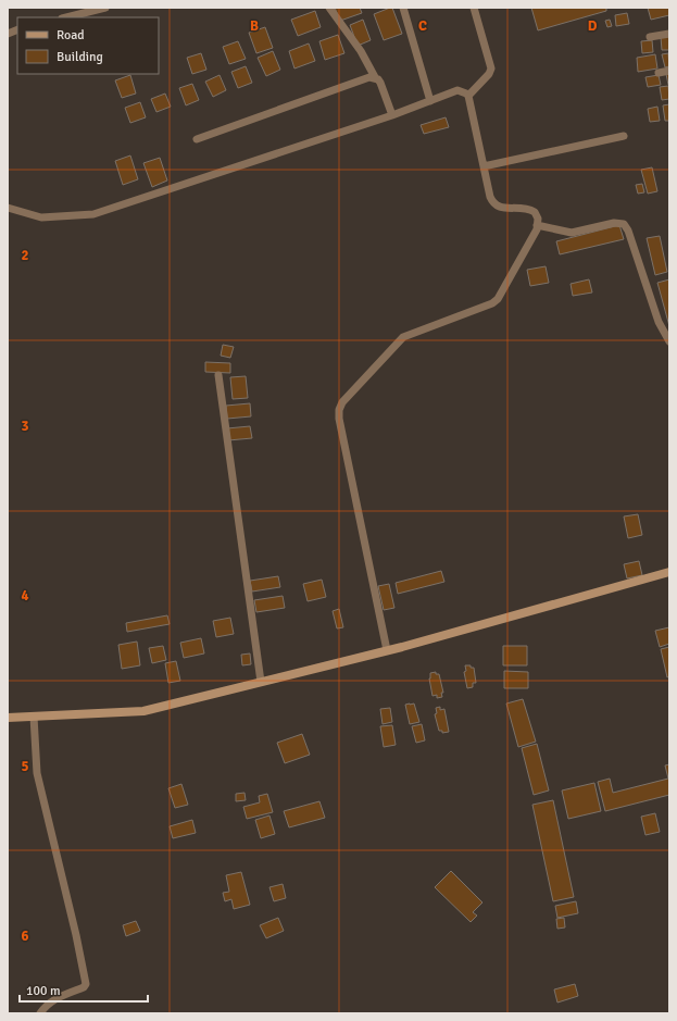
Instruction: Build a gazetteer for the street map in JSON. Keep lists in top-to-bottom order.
{
  "legend": ["Road", "Building"],
  "scale_bar": "100 m",
  "grid": {
    "columns": ["B", "C", "D"],
    "rows": [
      "2",
      "3",
      "4",
      "5",
      "6"
    ]
  }
}
